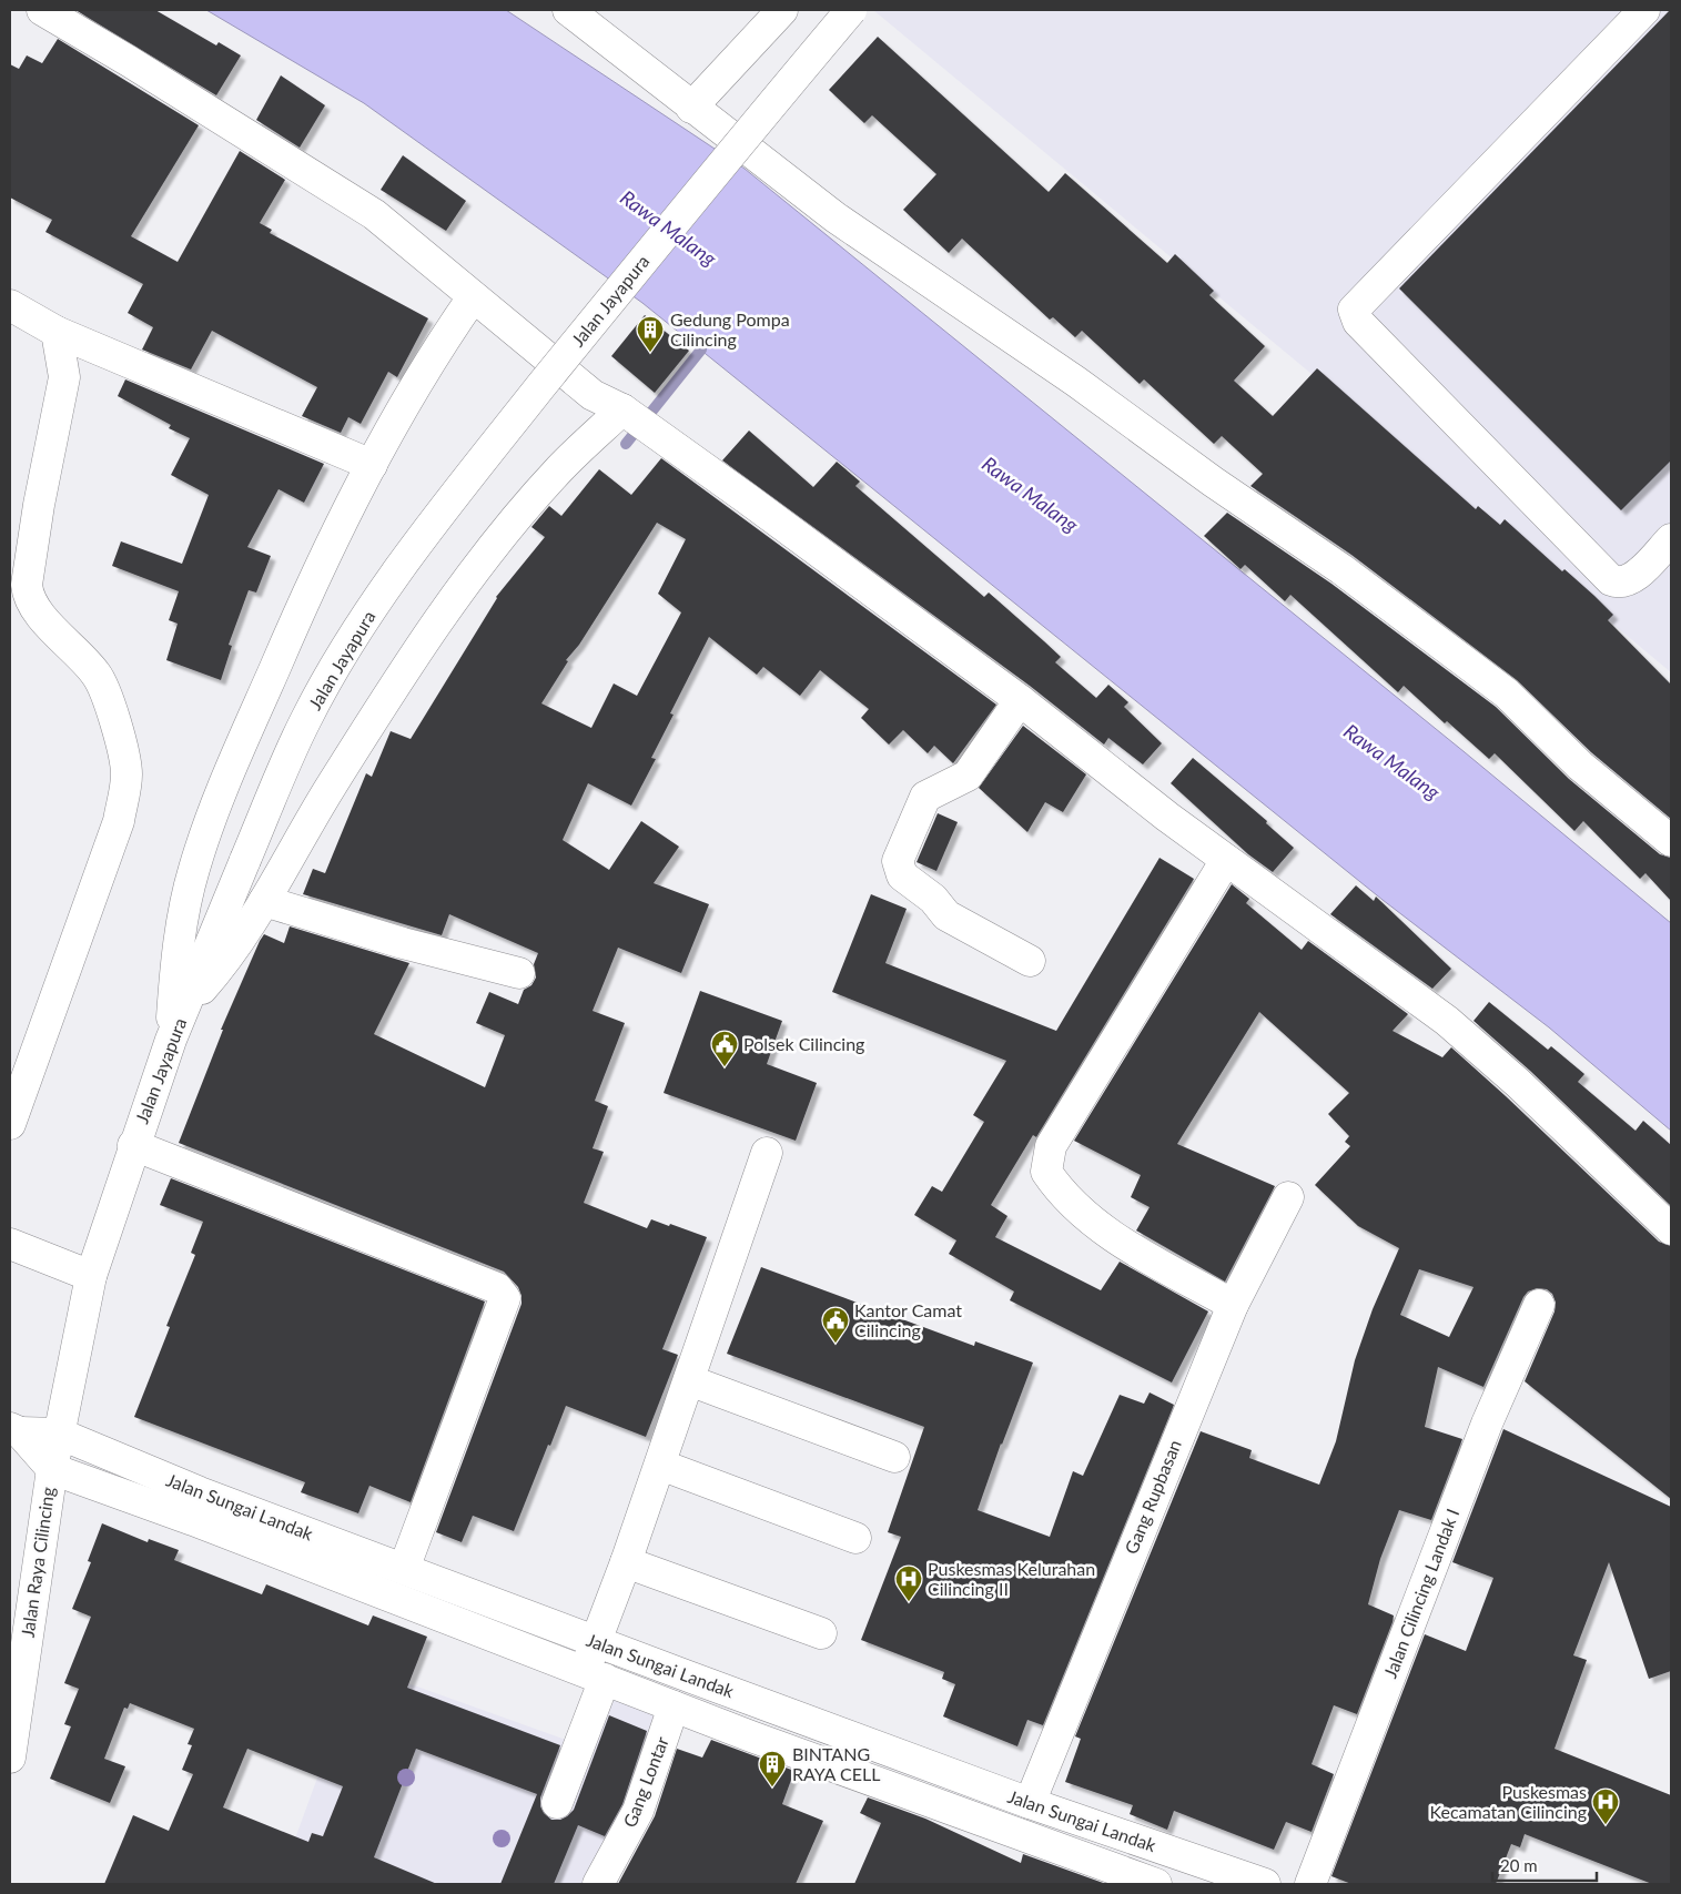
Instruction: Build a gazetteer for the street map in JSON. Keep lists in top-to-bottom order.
{
  "streets": {
    "street": [
      "Jalan Jayapura",
      "Gang Rupbasan",
      "Jalan Sungai Landak",
      "Jalan Raya Cilincing",
      "Jalan Cilincing Landak I",
      "Gang Lontar"
    ]
  },
  "crossings": [
    ["Jalan Jayapura", "Jalan Sungai Landak"],
    ["Jalan Jayapura", "Jalan Raya Cilincing"],
    ["Gang Rupbasan", "Jalan Sungai Landak"],
    ["Jalan Sungai Landak", "Jalan Raya Cilincing"],
    ["Jalan Sungai Landak", "Gang Lontar"]
  ],
  "water": ["Rawa Malang"],
  "places": {
    "building": ["Gedung Pompa Cilincing", "BINTANG RAYA CELL"],
    "public building": ["Polsek Cilincing", "Kantor Camat Cilincing"],
    "hospital": ["Puskesmas Kelurahan Cilincing II", "Puskesmas Kecamatan Cilincing"]
  },
  "scale_bar": "20 m"
}
